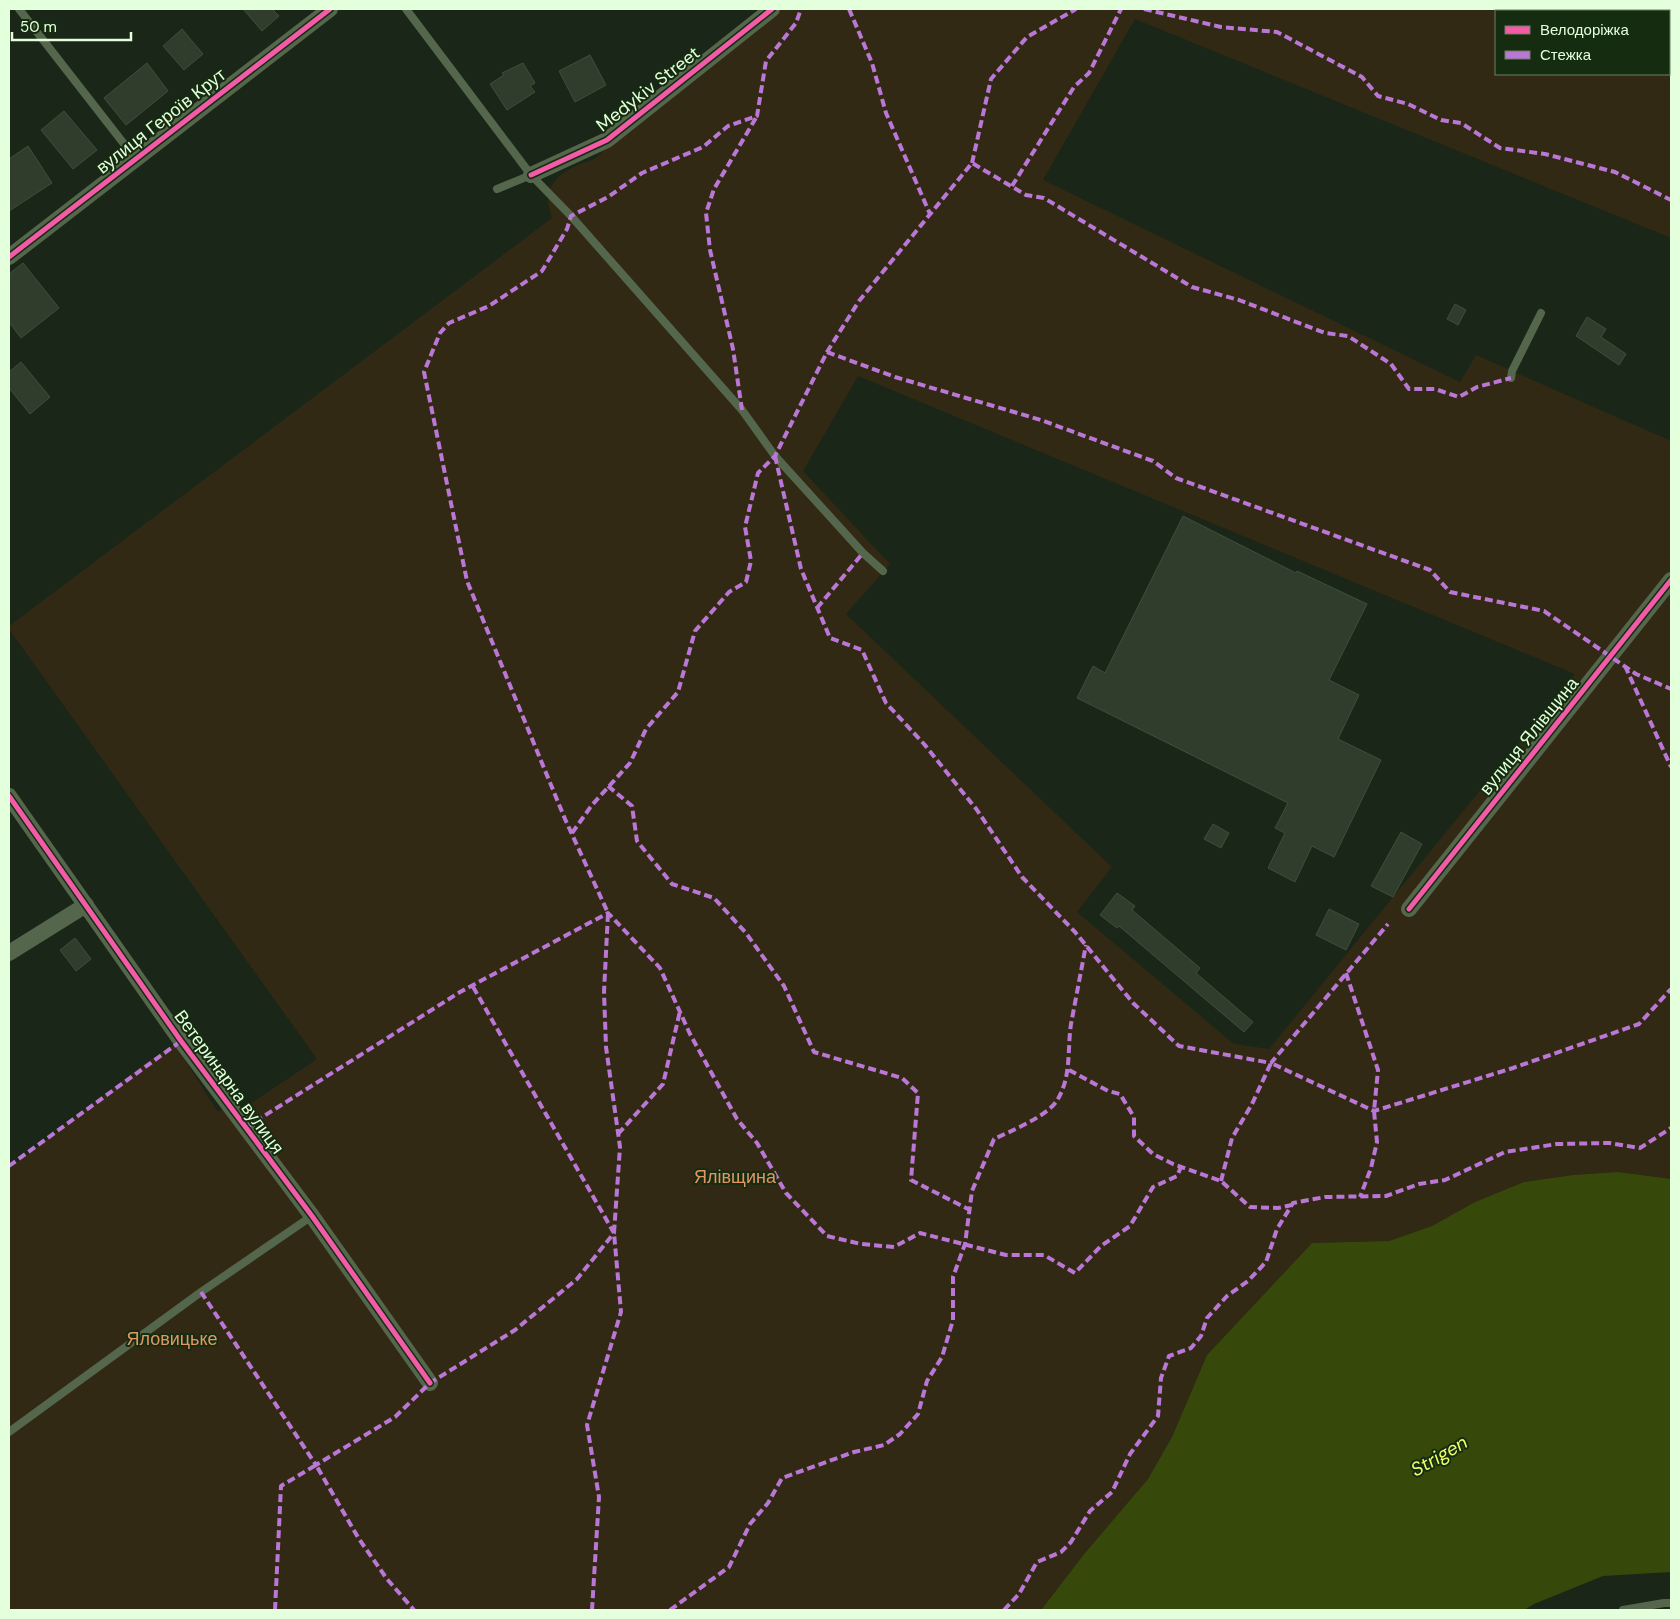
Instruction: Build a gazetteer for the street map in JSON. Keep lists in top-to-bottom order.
{
  "streets": {
    "street": [
      "Medykiv Street",
      "вулиця Героїв Крут",
      "вулиця Ялівщина",
      "Ветеринарна вулиця"
    ]
  },
  "water": ["Strigen"],
  "parks": ["Ялівщина", "Яловицьке"],
  "legend": ["Велодоріжка", "Стежка"],
  "scale_bar": "50 m"
}
